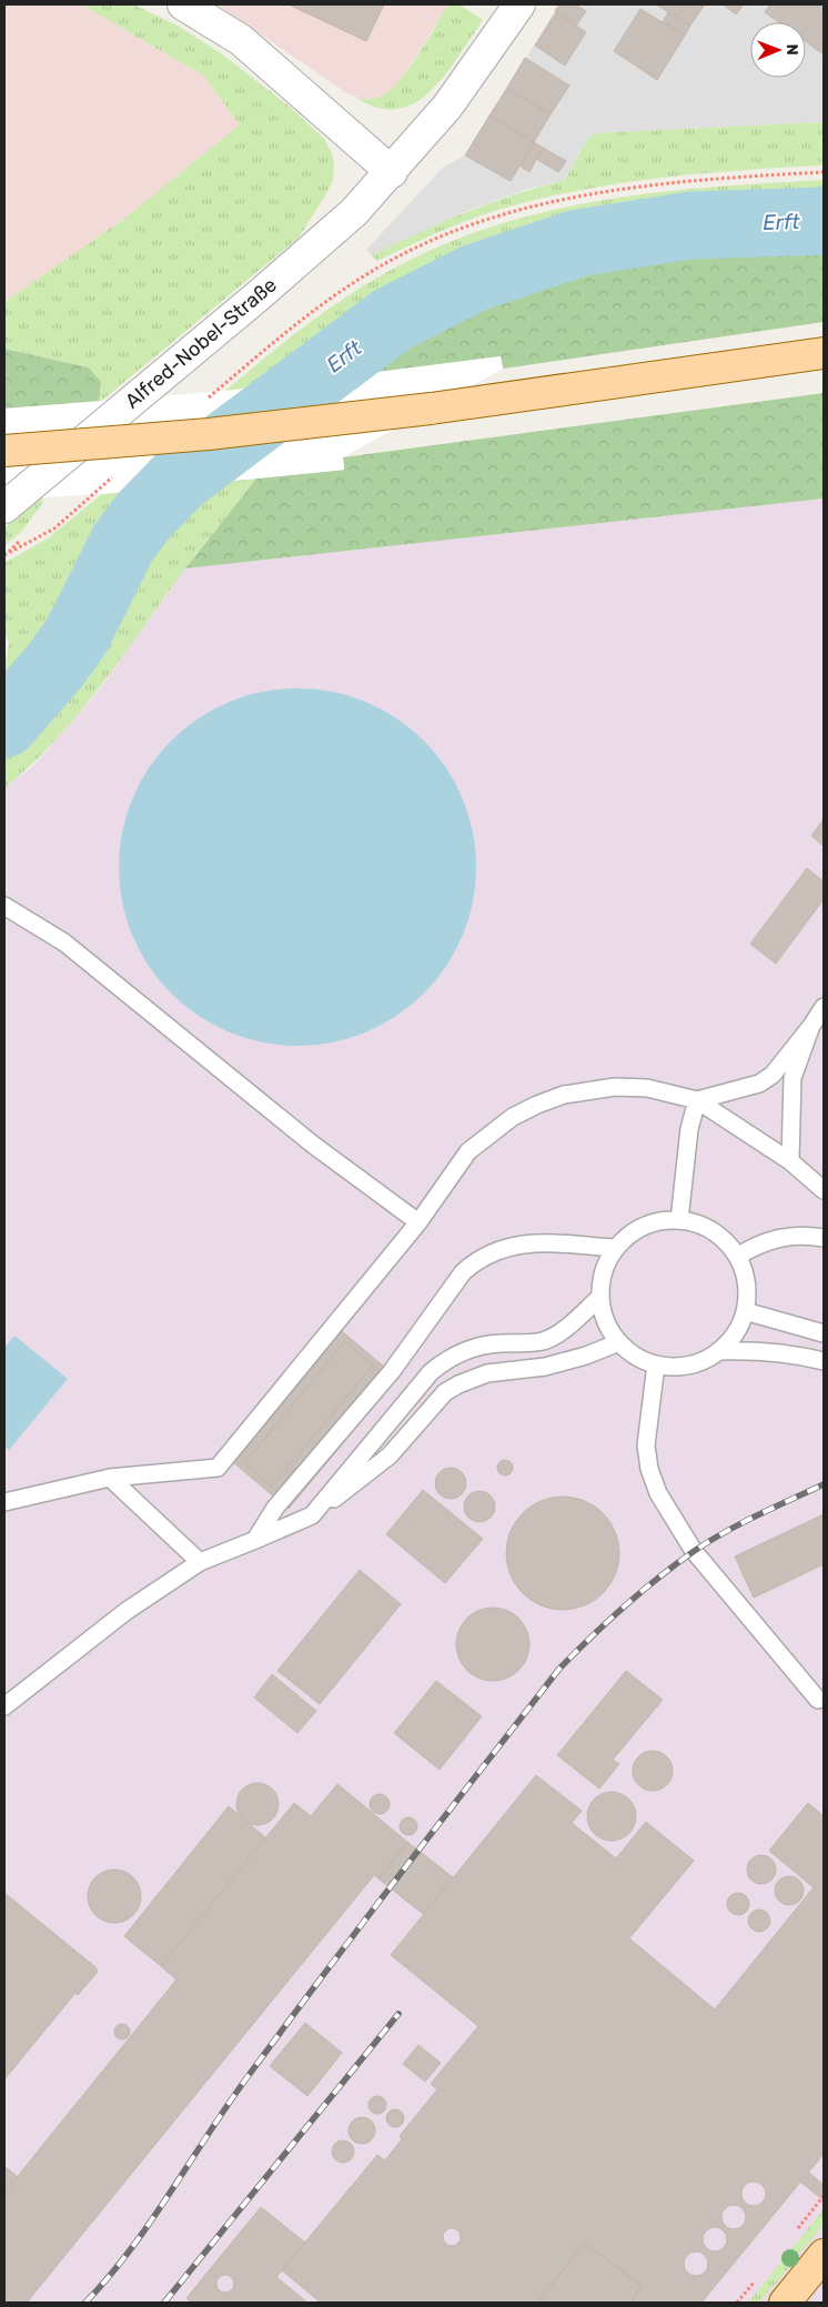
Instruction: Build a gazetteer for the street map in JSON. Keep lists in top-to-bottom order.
{
  "streets": {
    "street": ["Alfred-Nobel-Straße"]
  },
  "water": ["Erft"],
  "north": "right"
}
